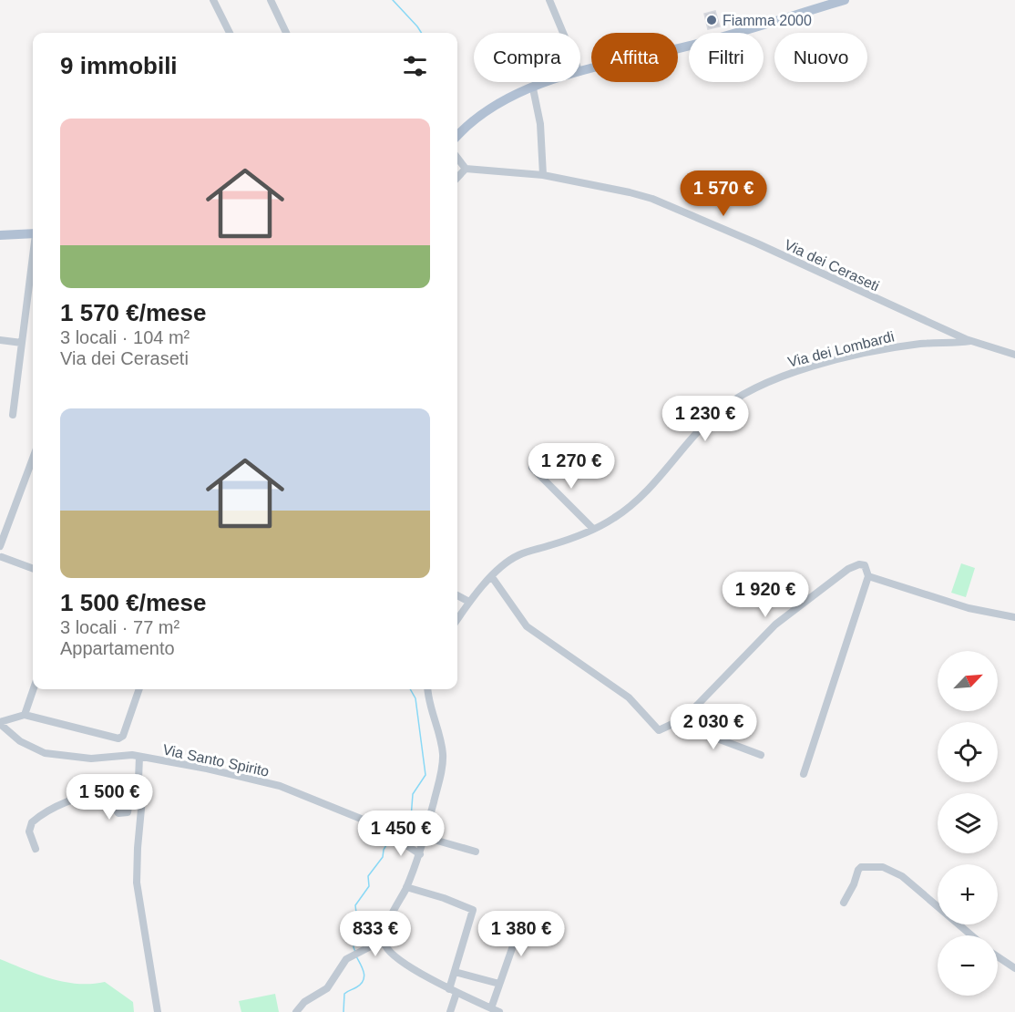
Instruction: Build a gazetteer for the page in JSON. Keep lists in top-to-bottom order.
{
  "streets": {
    "street": ["Via dei Ceraseti", "Via dei Lombardi", "Via Santo Spirito"]
  },
  "crossings": [
    ["Via dei Ceraseti", "Via dei Lombardi"]
  ],
  "places": ["Fiamma 2000"],
  "north": "top right",
  "page": {
    "chip": [
      "Compra",
      "Affitta",
      "Filtri",
      "Nuovo"
    ],
    "heading": "9 immobili",
    "list": [
      {
        "name": "1 570 €/mese",
        "note": "3 locali · 104 m² · Via dei Ceraseti"
      },
      {
        "name": "1 500 €/mese",
        "note": "3 locali · 77 m² · Appartamento"
      }
    ],
    "price": [
      "1 570 €",
      "1 230 €",
      "1 270 €",
      "1 920 €",
      "2 030 €",
      "1 500 €",
      "1 450 €",
      "833 €",
      "1 380 €"
    ],
    "map_buttons": ["+", "−"]
  }
}
